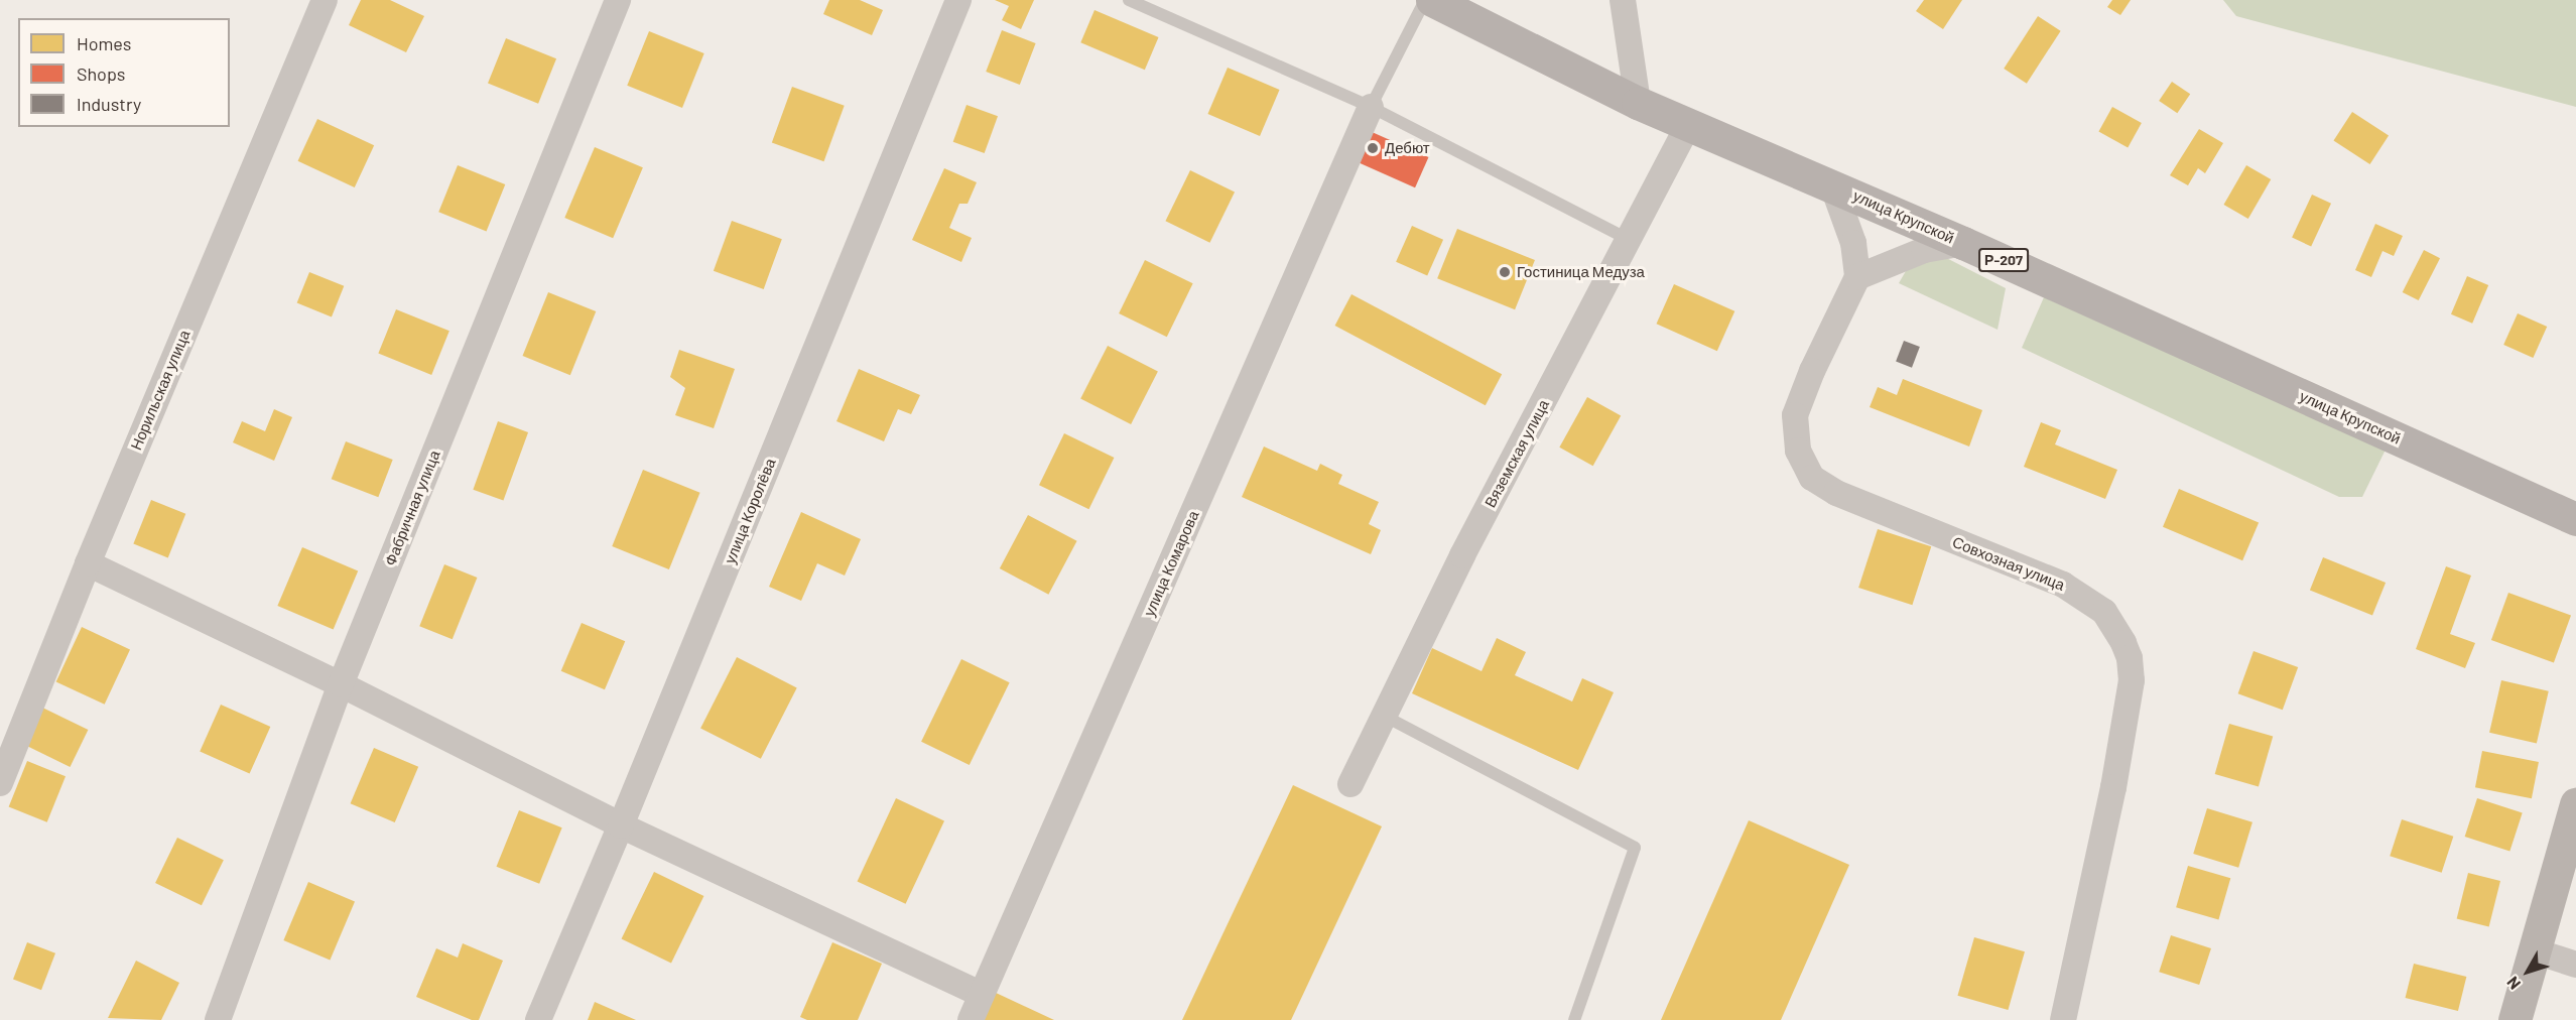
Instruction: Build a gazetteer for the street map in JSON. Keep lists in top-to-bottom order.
{
  "streets": {
    "main road": ["улица Крупской", "Р-207"],
    "street": [
      "Норильская улица",
      "Вяземская улица",
      "Фабричная улица",
      "улица Королёва",
      "улица Комарова",
      "Совхозная улица"
    ]
  },
  "crossings": [
    ["улица Крупской", "Вяземская улица"]
  ],
  "places": ["Дебют", "Гостиница Медуза"],
  "legend": ["Homes", "Shops", "Industry"],
  "north": "bottom left"
}
